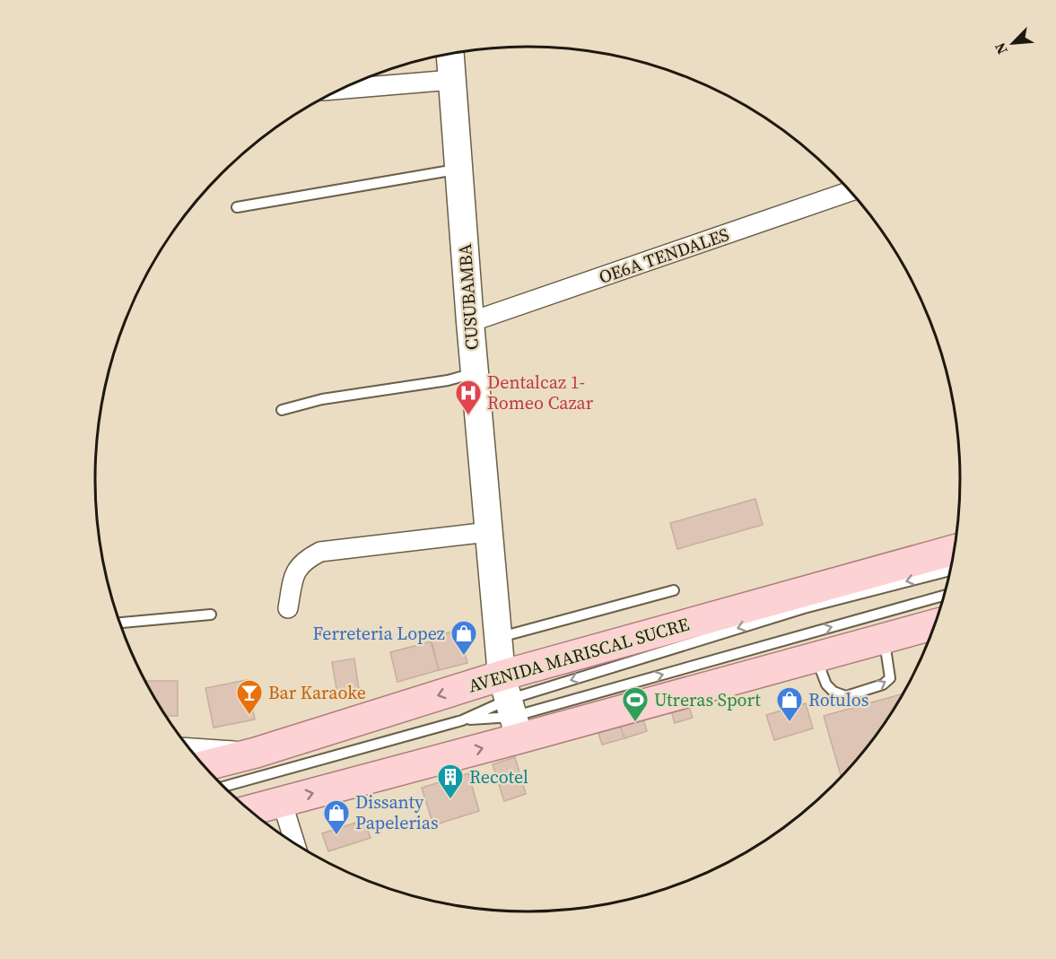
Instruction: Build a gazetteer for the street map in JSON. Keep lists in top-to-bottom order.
{
  "streets": {
    "main road": ["AVENIDA MARISCAL SUCRE"],
    "street": ["OE6A TENDALES", "CUSUBAMBA"]
  },
  "crossings": [
    ["OE6A TENDALES", "CUSUBAMBA"],
    ["CUSUBAMBA", "AVENIDA MARISCAL SUCRE"]
  ],
  "places": {
    "hospital": ["Dentalcaz 1- Romeo Cazar"],
    "shop": ["Ferreteria Lopez", "Rotulos", "Dissanty Papelerias"],
    "bar": ["Bar Karaoke"],
    "sports": ["Utreras Sport"],
    "building": ["Recotel"]
  },
  "north": "bottom left"
}
